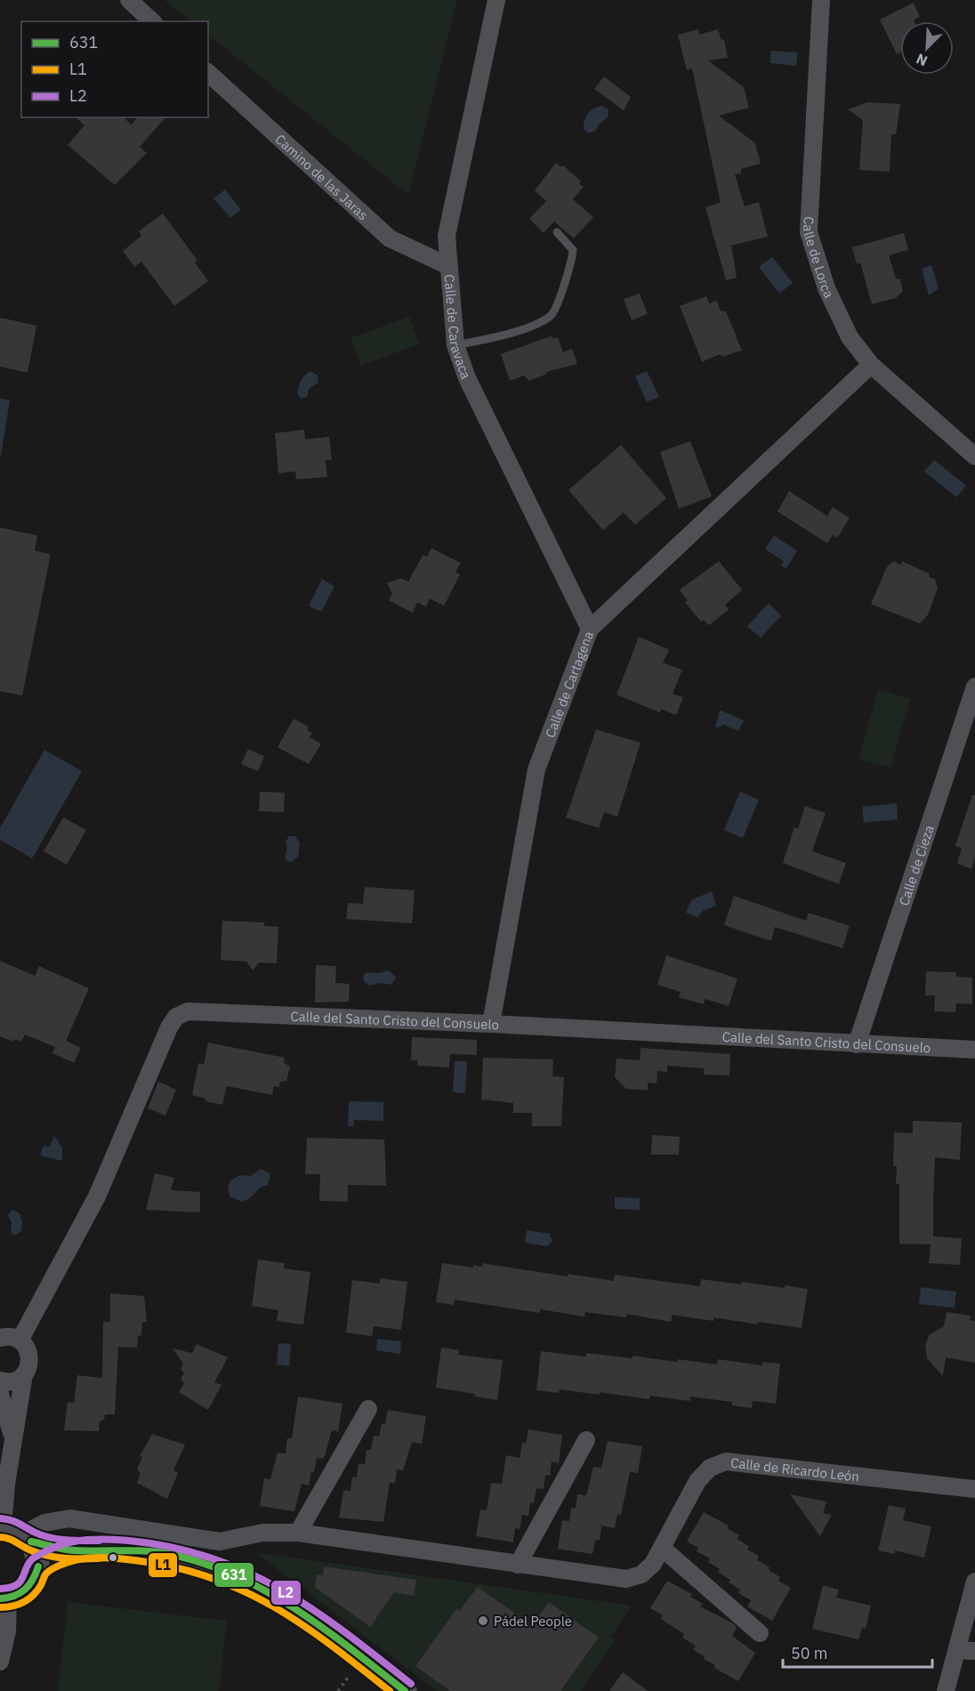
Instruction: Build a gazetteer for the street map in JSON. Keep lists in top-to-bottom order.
{
  "streets": {
    "street": [
      "Camino de las Jaras",
      "Calle de Lorca",
      "Calle de Caravaca",
      "Calle de Cartagena",
      "Calle de Cieza",
      "Calle del Santo Cristo del Consuelo",
      "Calle de Ricardo León"
    ]
  },
  "crossings": [
    ["Camino de las Jaras", "Calle de Caravaca"],
    ["Calle de Lorca", "Calle de Cartagena"],
    ["Calle de Caravaca", "Calle de Cartagena"],
    ["Calle de Cartagena", "Calle del Santo Cristo del Consuelo"],
    ["Calle de Cieza", "Calle del Santo Cristo del Consuelo"]
  ],
  "places": ["Pádel People"],
  "lines": ["transit line L2", "transit line L1", "transit line 631"],
  "legend": ["631", "L1", "L2"],
  "scale_bar": "50 m",
  "north": "bottom left"
}
